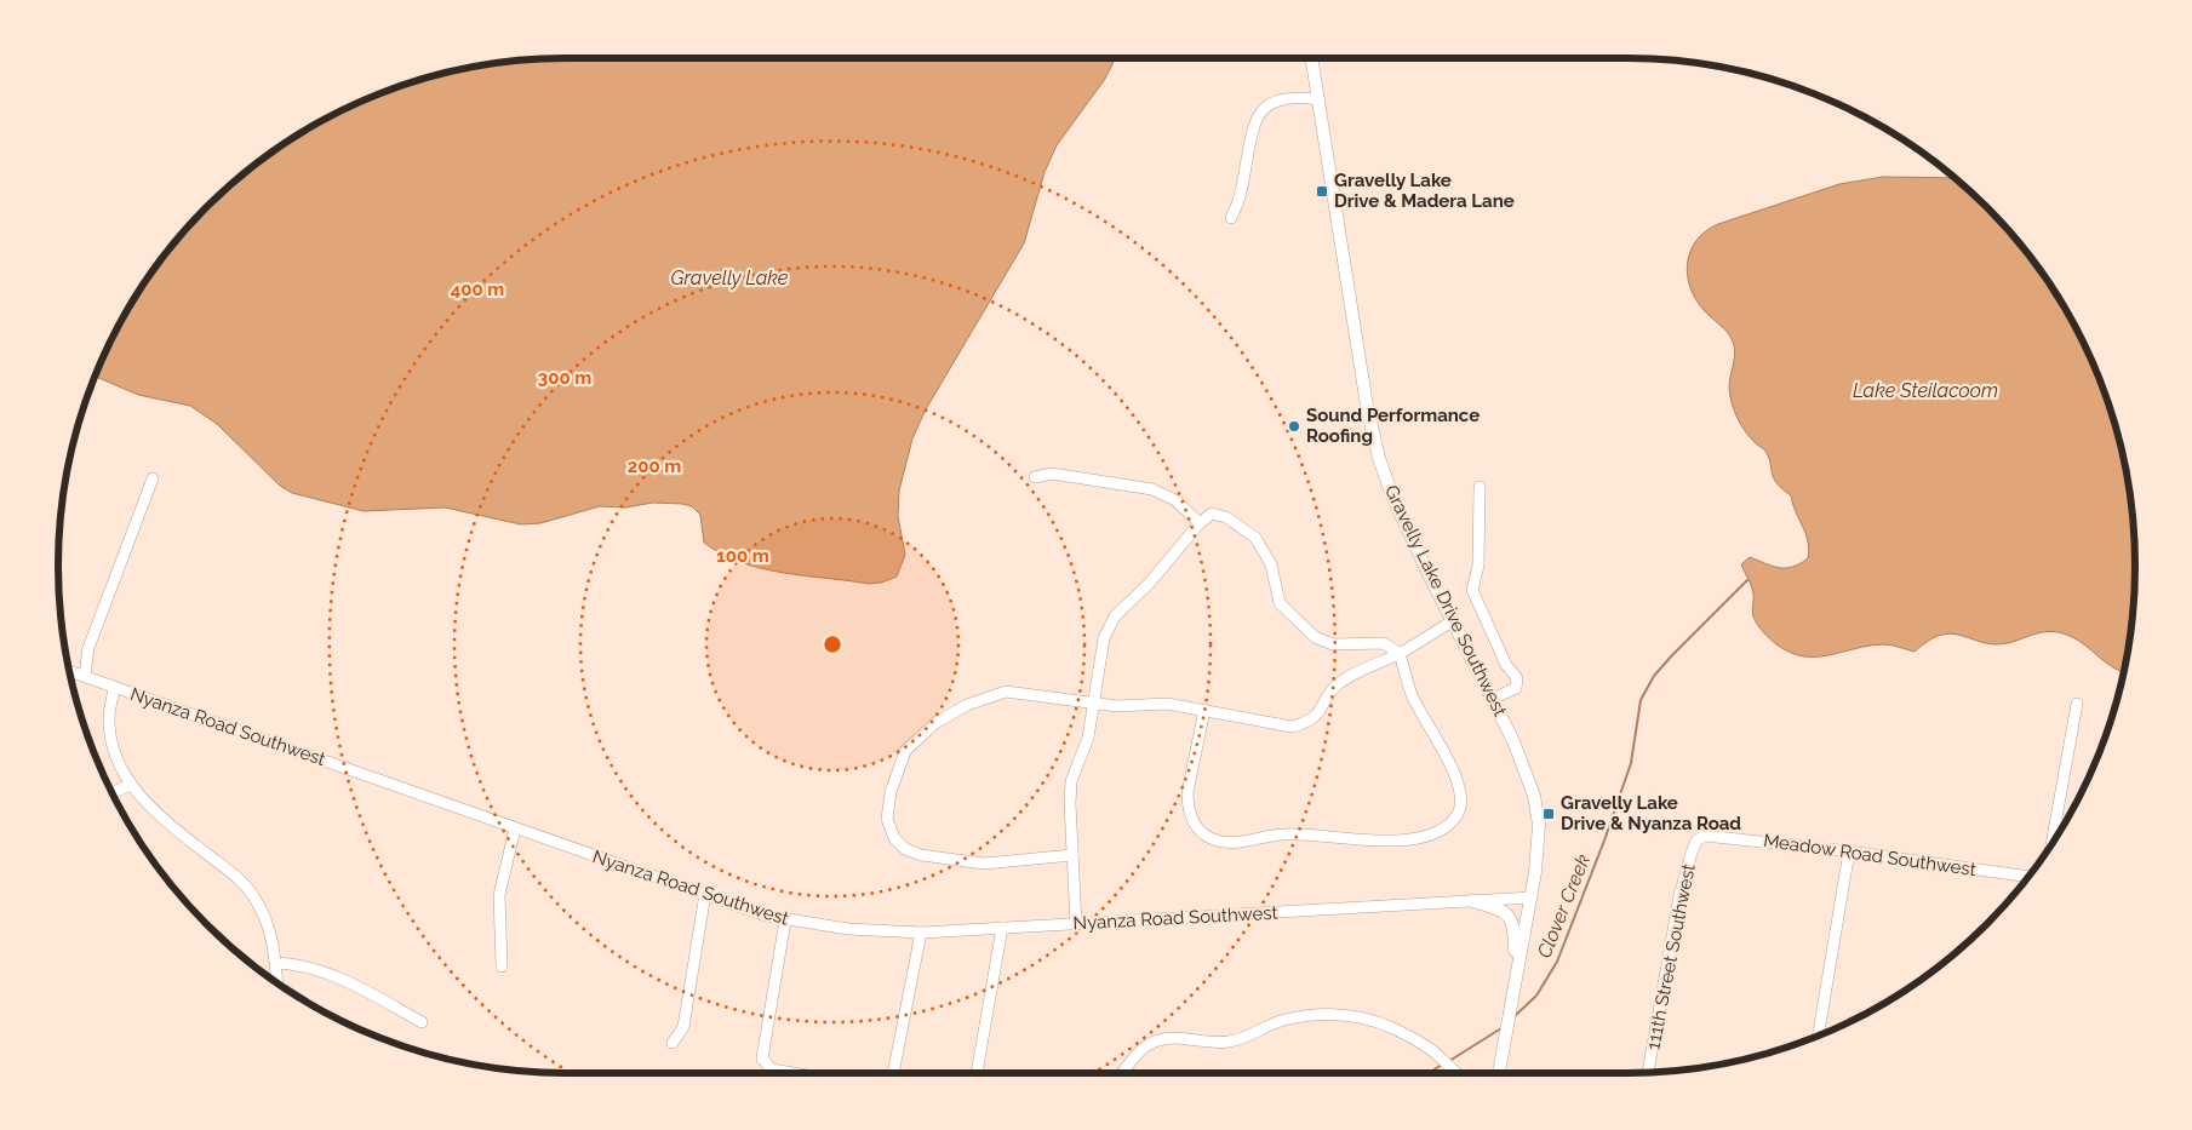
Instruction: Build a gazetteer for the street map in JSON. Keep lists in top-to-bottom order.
{
  "streets": {
    "main road": ["Gravelly Lake Drive Southwest"],
    "street": ["Nyanza Road Southwest", "Meadow Road Southwest", "111th Street Southwest"]
  },
  "crossings": [
    ["Gravelly Lake Drive Southwest", "Nyanza Road Southwest"],
    ["Meadow Road Southwest", "111th Street Southwest"]
  ],
  "water": ["Gravelly Lake", "Lake Steilacoom", "Clover Creek"],
  "places": {
    "transit": ["Gravelly Lake Drive & Madera Lane", "Gravelly Lake Drive & Nyanza Road"],
    "other": ["Sound Performance Roofing"]
  },
  "rings": [
    "400 m",
    "300 m",
    "200 m",
    "100 m"
  ]
}
